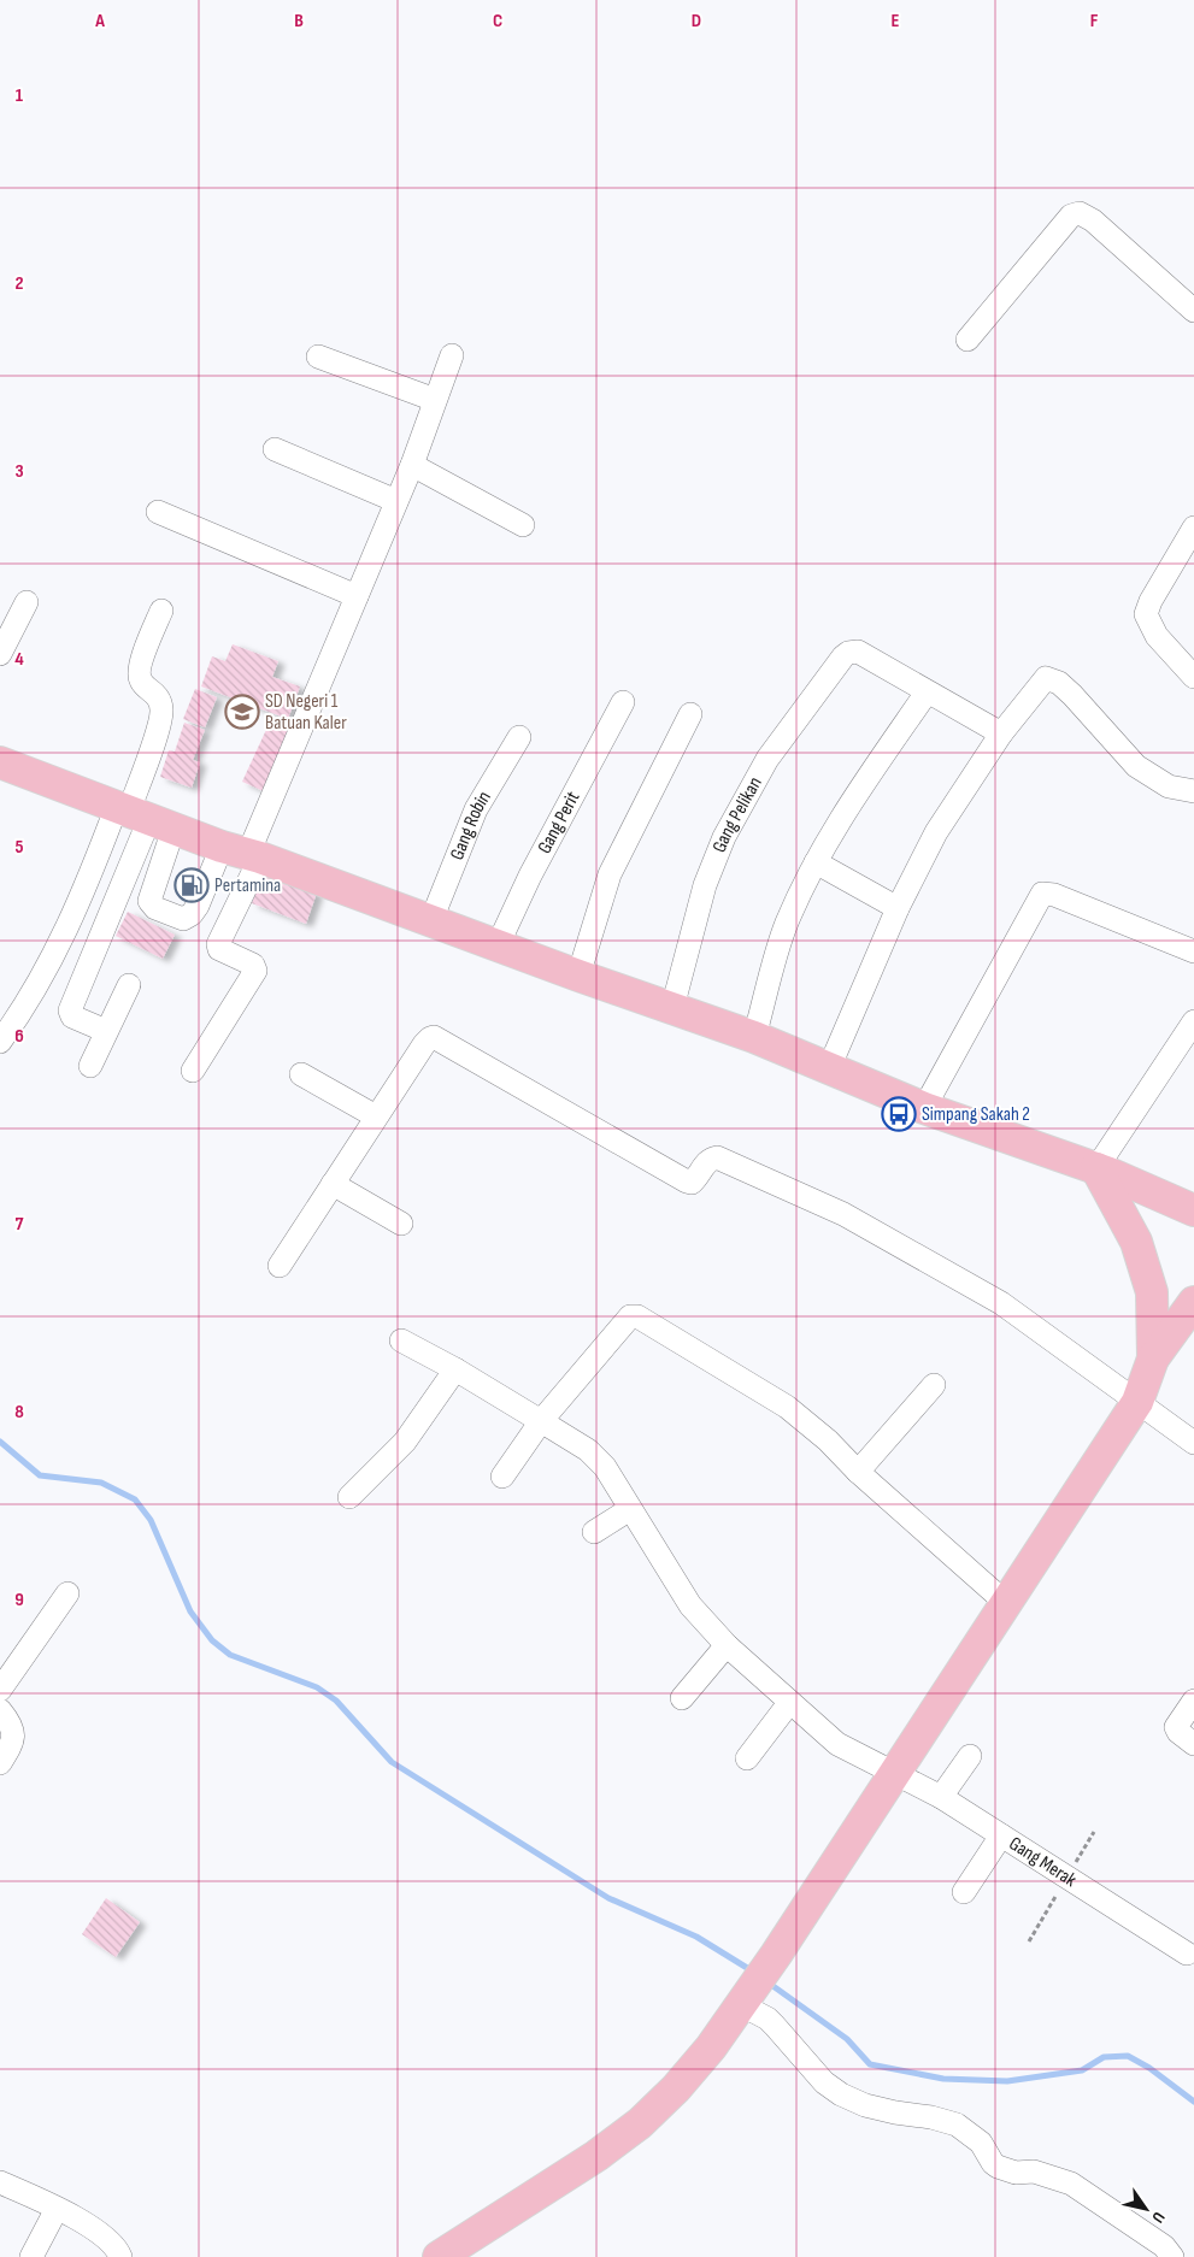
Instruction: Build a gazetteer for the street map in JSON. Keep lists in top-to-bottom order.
{
  "streets": {
    "street": [
      "Gang Pelikan",
      "Gang Perit",
      "Gang Robin",
      "Gang Merak"
    ]
  },
  "places": {
    "school or university": ["SD Negeri 1 Batuan Kaler"],
    "fuel station": ["Pertamina"],
    "bus stop": ["Simpang Sakah 2"]
  },
  "north": "bottom right",
  "grid": {
    "columns": [
      "A",
      "B",
      "C",
      "D",
      "E",
      "F"
    ],
    "rows": [
      "1",
      "2",
      "3",
      "4",
      "5",
      "6",
      "7",
      "8",
      "9"
    ]
  }
}
